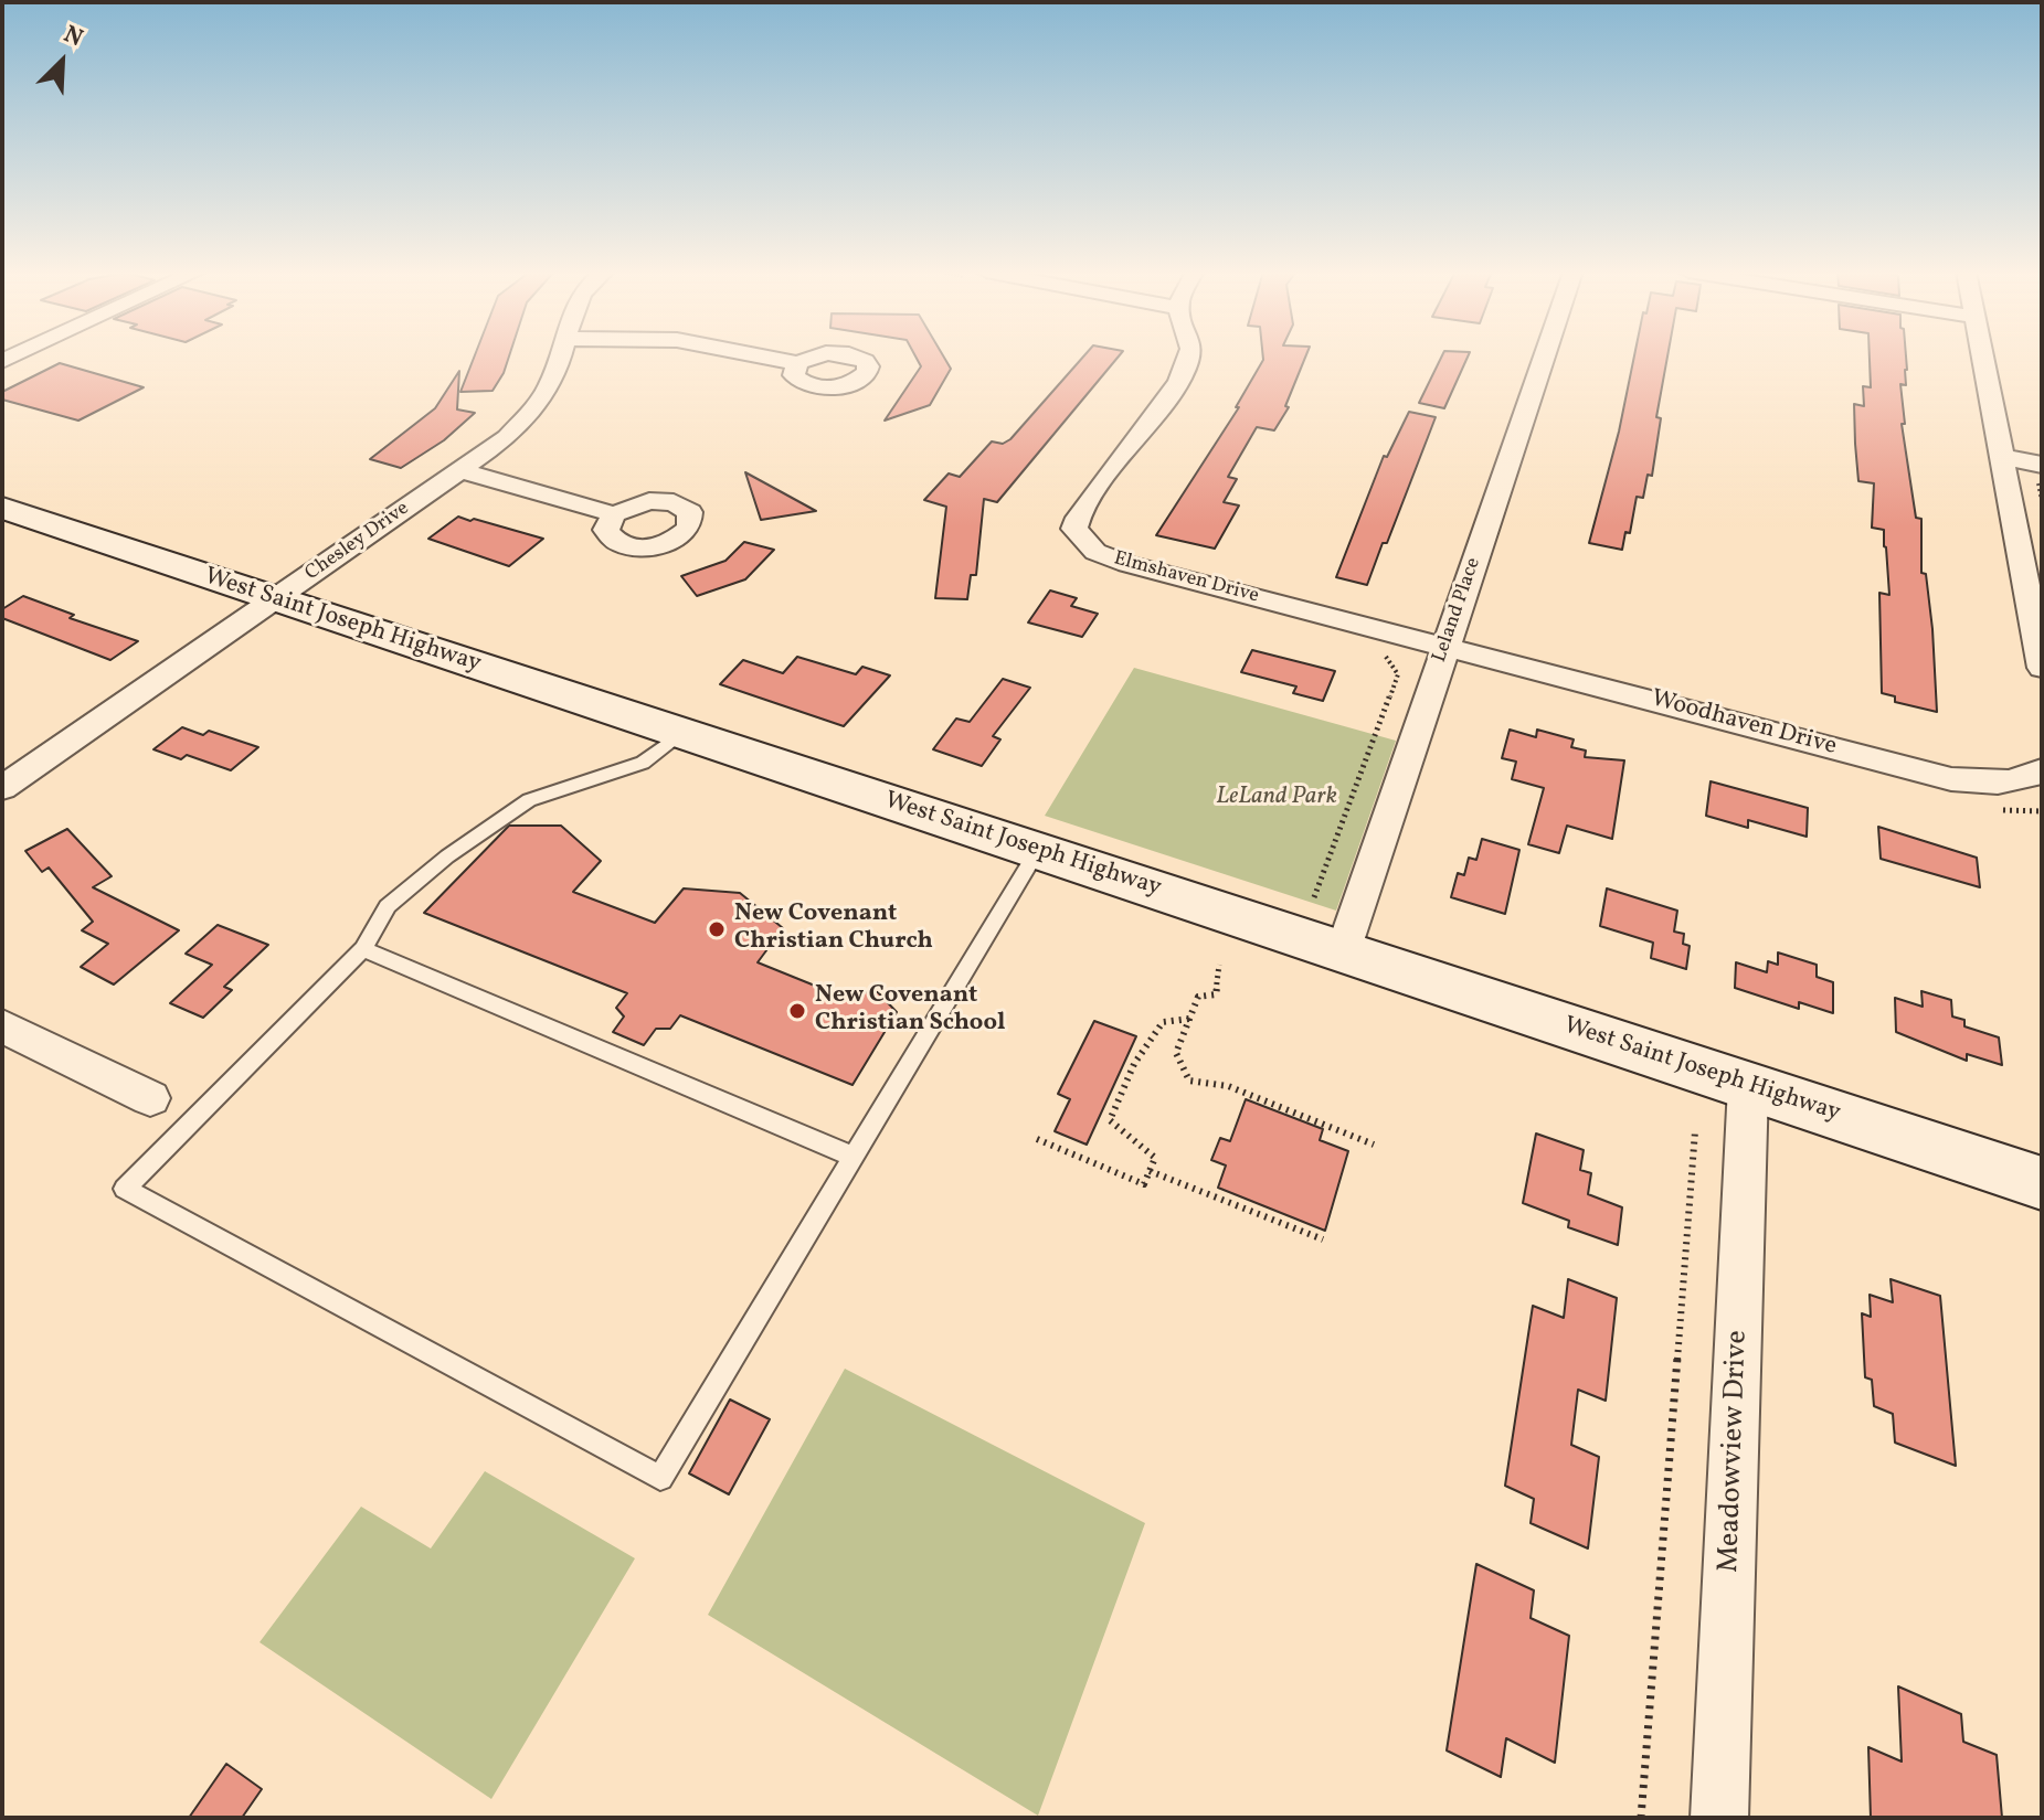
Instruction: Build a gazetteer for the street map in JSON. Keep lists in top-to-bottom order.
{
  "streets": {
    "street": [
      "Chesley Drive",
      "Elmshaven Drive",
      "Leland Place",
      "West Saint Joseph Highway",
      "Woodhaven Drive",
      "Meadowview Drive"
    ]
  },
  "crossings": [
    ["Chesley Drive", "West Saint Joseph Highway"],
    ["Elmshaven Drive", "Leland Place"],
    ["Elmshaven Drive", "Woodhaven Drive"],
    ["Leland Place", "West Saint Joseph Highway"],
    ["Leland Place", "Woodhaven Drive"],
    ["West Saint Joseph Highway", "Meadowview Drive"]
  ],
  "parks": ["LeLand Park"],
  "places": ["New Covenant Christian Church", "New Covenant Christian School"],
  "north": "top right"
}
